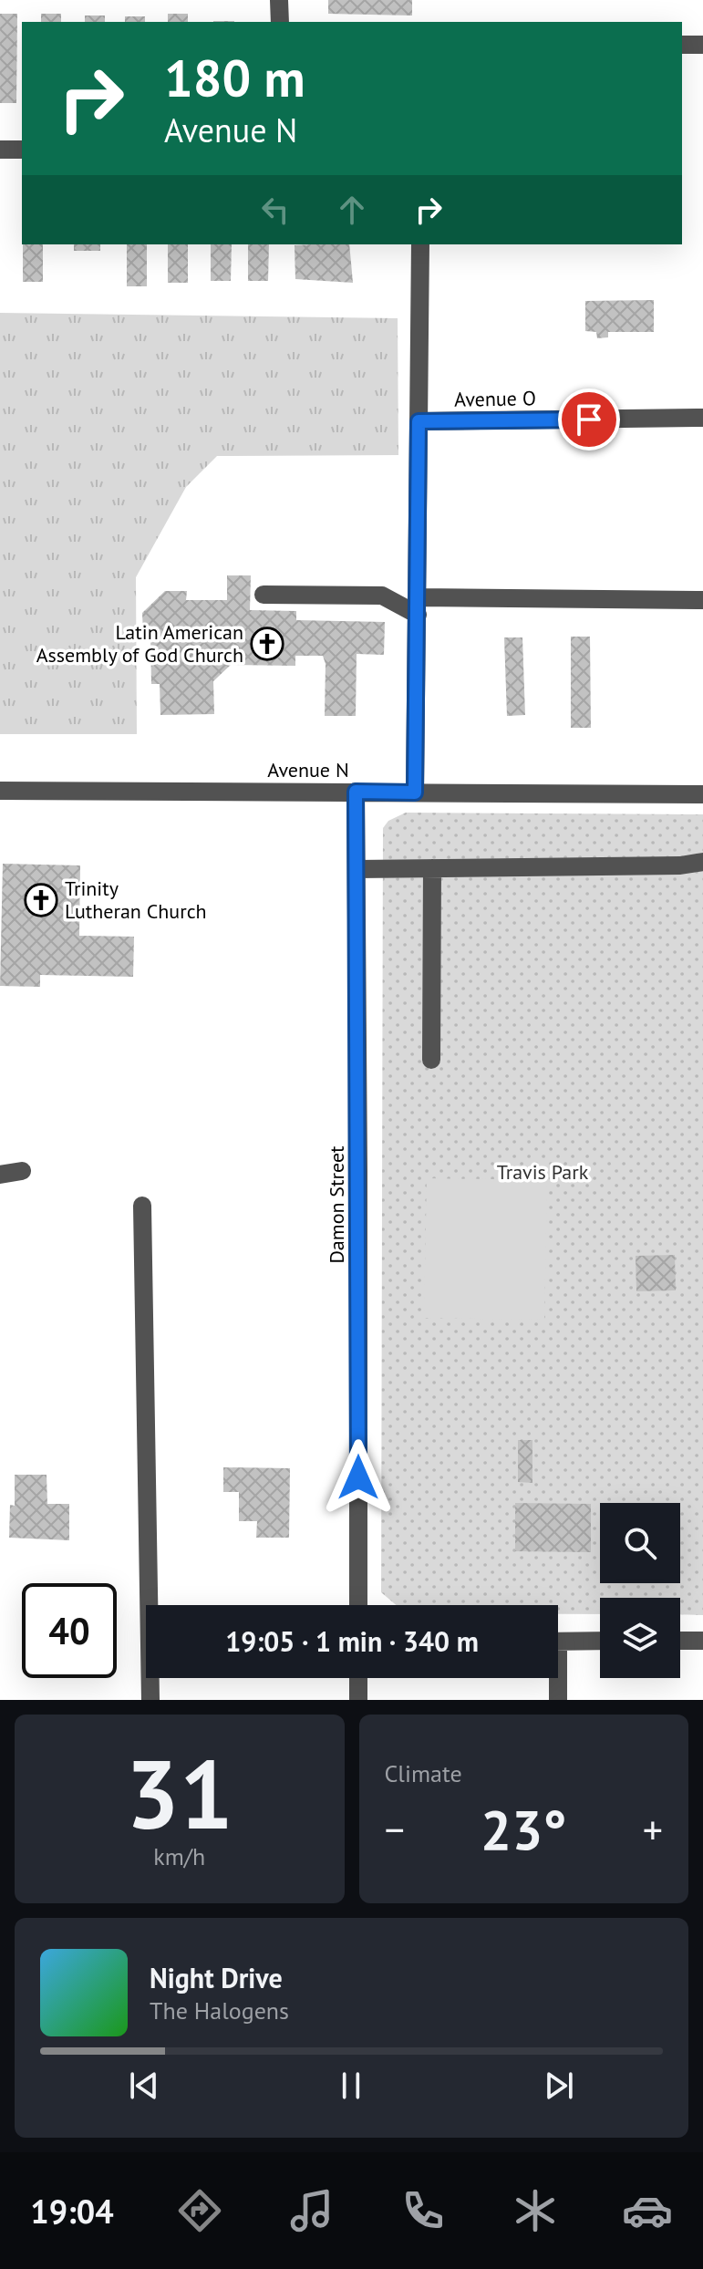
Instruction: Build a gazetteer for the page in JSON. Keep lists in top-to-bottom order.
{
  "streets": {
    "street": ["Avenue O", "Avenue N", "Damon Street"]
  },
  "crossings": [
    ["Avenue N", "Damon Street"]
  ],
  "parks": ["Travis Park"],
  "places": {
    "church": ["Latin American Assembly of God Church", "Trinity Lutheran Church"]
  },
  "page": {
    "turn": ["180 m", "Avenue N"],
    "limit": "40",
    "trip": "19:05 · 1 min · 340 m",
    "tile": [
      ["31", "km/h"],
      "Climate"
    ],
    "heat": ["−", "23°", "+"],
    "song": ["Night Drive", "The Halogens"],
    "tabs": "19:04"
  }
}
